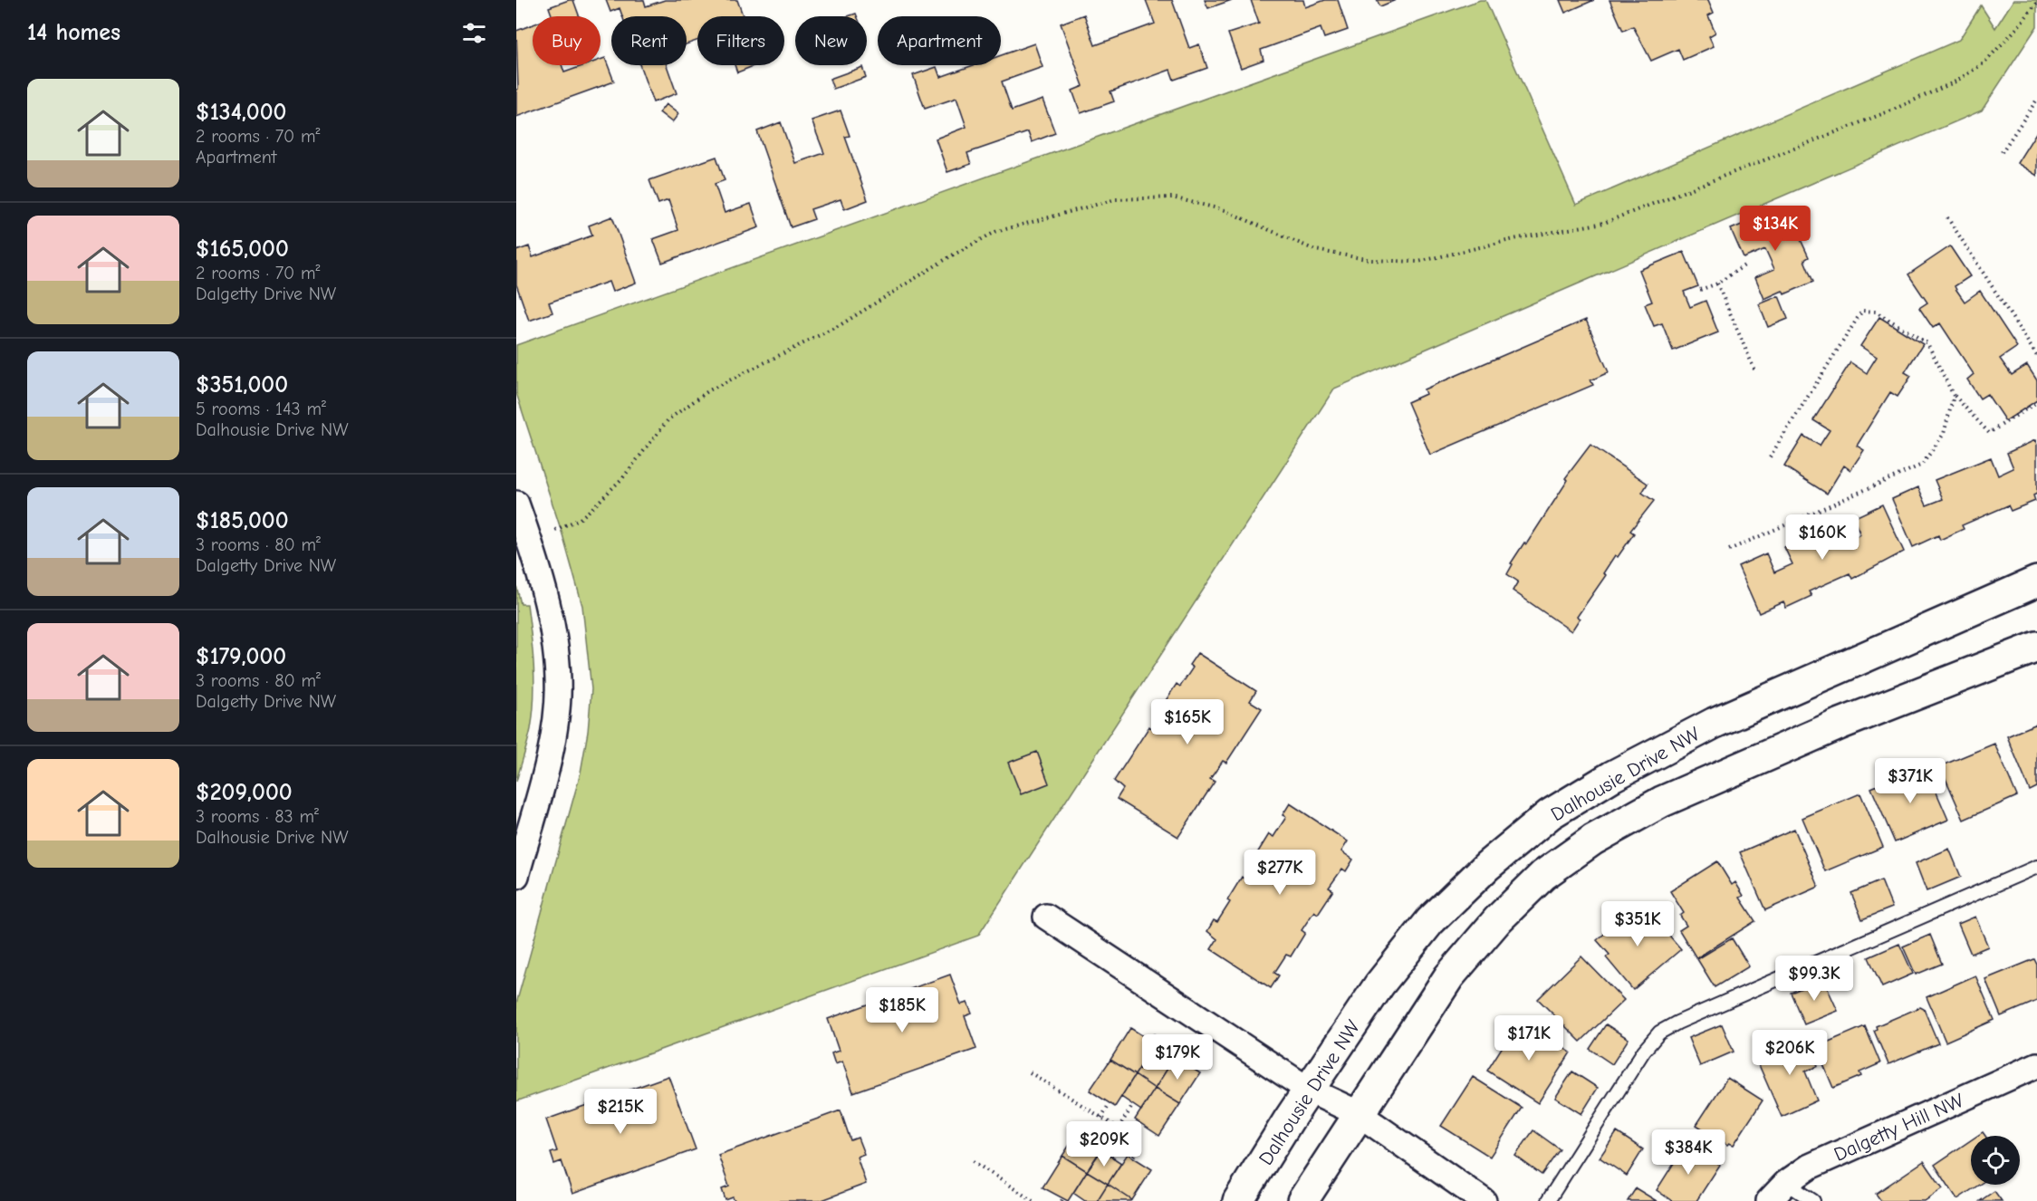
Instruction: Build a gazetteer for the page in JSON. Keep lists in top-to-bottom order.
{
  "streets": {
    "street": ["Dalhousie Drive NW", "Dalgetty Hill NW"]
  },
  "page": {
    "heading": "14 homes",
    "chip": [
      "Buy",
      "Rent",
      "Filters",
      "New",
      "Apartment"
    ],
    "list": [
      {
        "name": "$134,000",
        "note": "2 rooms · 70 m² · Apartment"
      },
      {
        "name": "$165,000",
        "note": "2 rooms · 70 m² · Dalgetty Drive NW"
      },
      {
        "name": "$351,000",
        "note": "5 rooms · 143 m² · Dalhousie Drive NW"
      },
      {
        "name": "$185,000",
        "note": "3 rooms · 80 m² · Dalgetty Drive NW"
      },
      {
        "name": "$179,000",
        "note": "3 rooms · 80 m² · Dalgetty Drive NW"
      },
      {
        "name": "$209,000",
        "note": "3 rooms · 83 m² · Dalhousie Drive NW"
      }
    ],
    "price": [
      "$134K",
      "$160K",
      "$165K",
      "$371K",
      "$277K",
      "$351K",
      "$99.3K",
      "$185K",
      "$171K",
      "$206K",
      "$179K",
      "$215K",
      "$209K",
      "$384K"
    ]
  }
}
